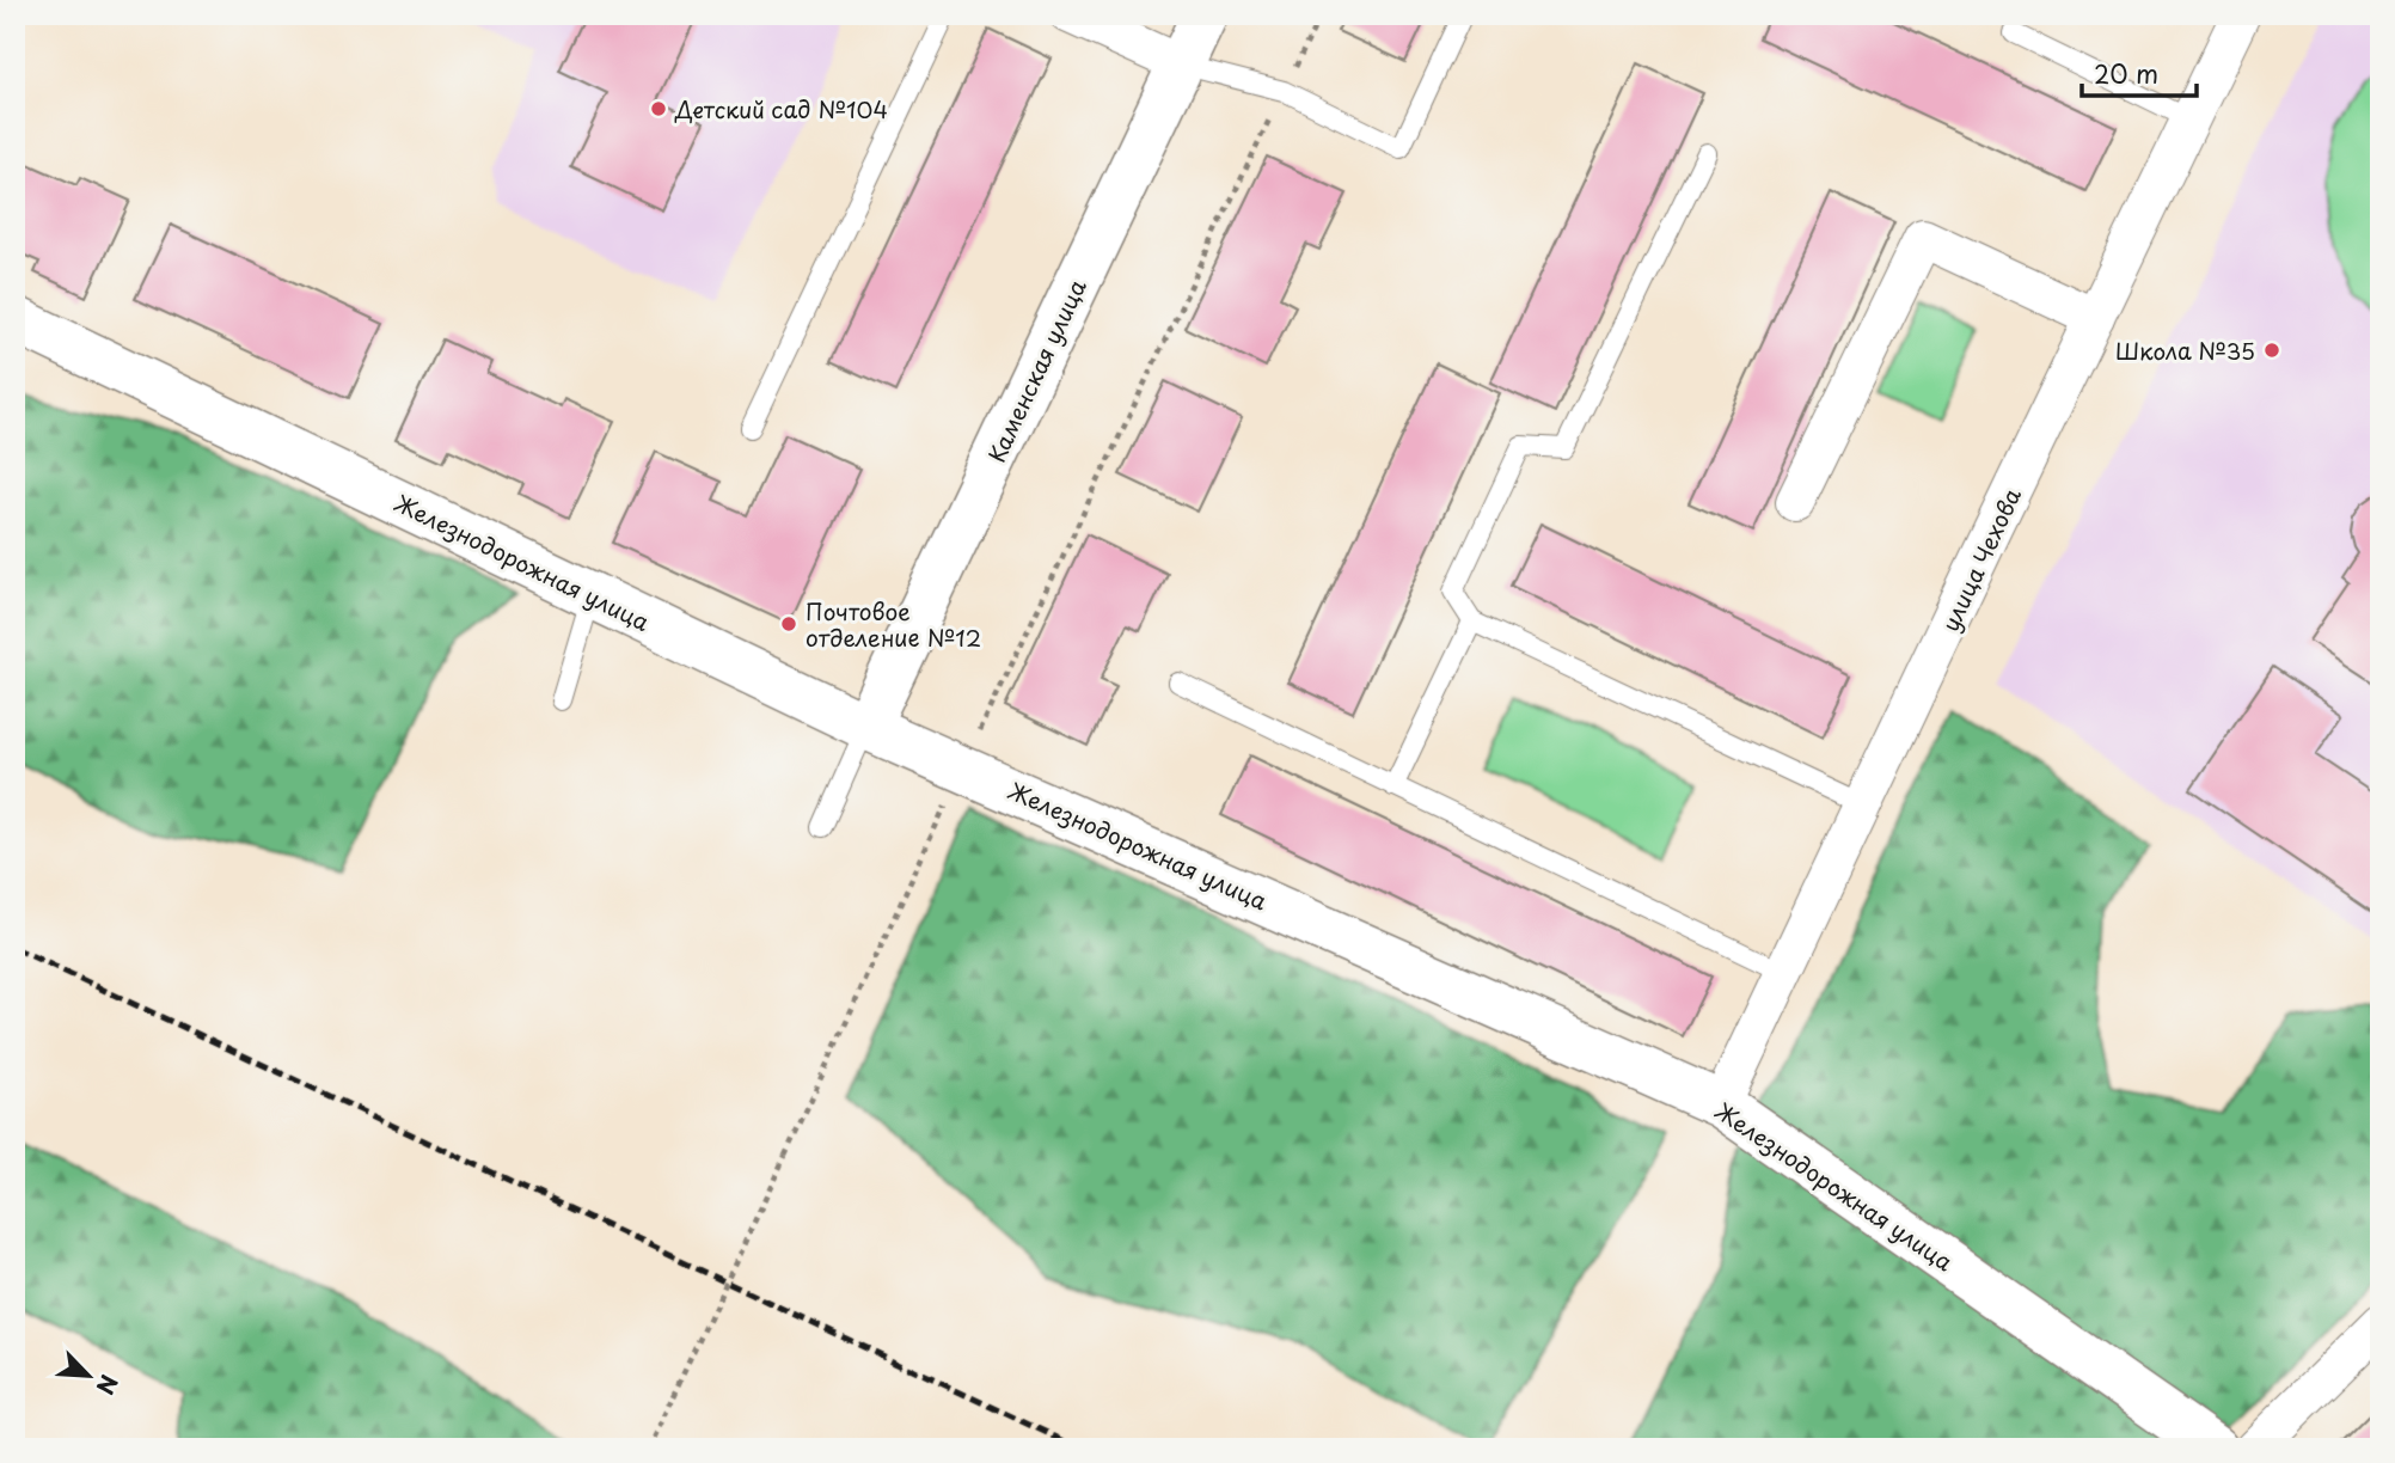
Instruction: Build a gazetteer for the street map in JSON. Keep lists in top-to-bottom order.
{
  "streets": {
    "street": ["Каменская улица", "улица Чехова", "Железнодорожная улица"]
  },
  "crossings": [
    ["Каменская улица", "Железнодорожная улица"],
    ["улица Чехова", "Железнодорожная улица"]
  ],
  "places": ["Детский сад №104", "Школа №35", "Почтовое отделение №12"],
  "scale_bar": "20 m",
  "north": "bottom right"
}
